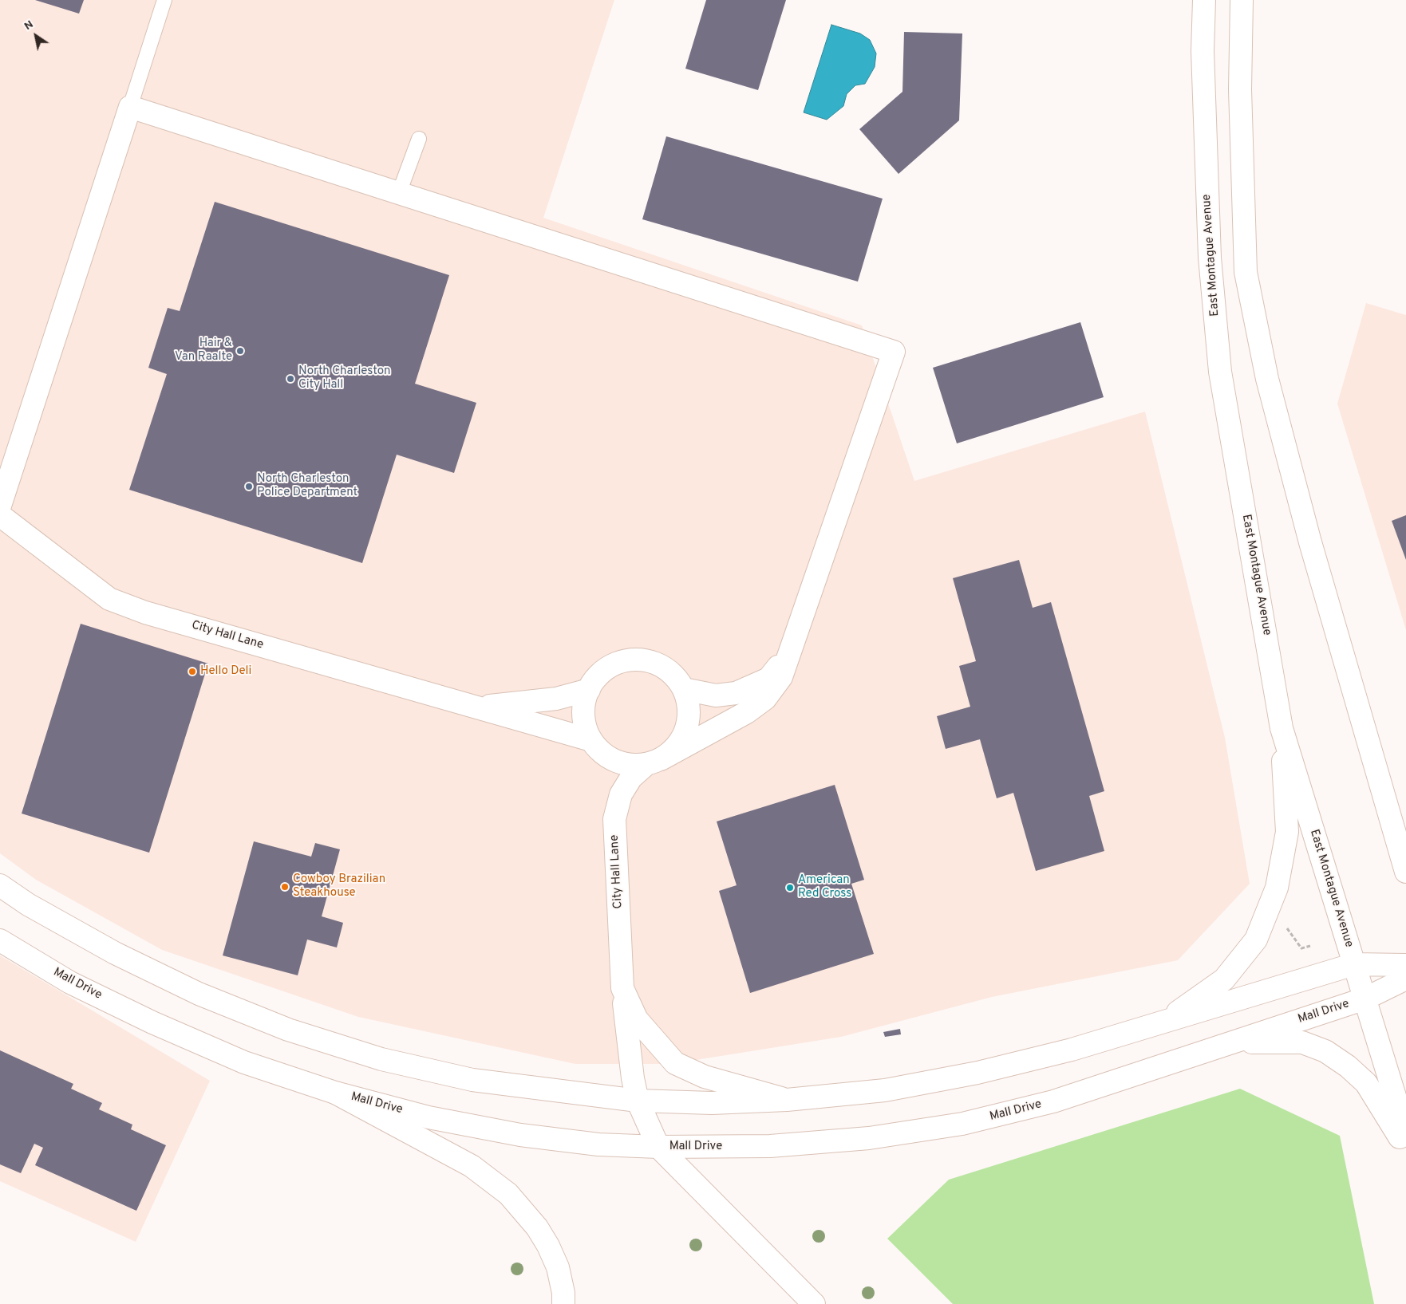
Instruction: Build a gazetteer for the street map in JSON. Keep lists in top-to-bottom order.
{
  "streets": {
    "main road": ["East Montague Avenue", "City Hall Lane", "Mall Drive"]
  },
  "crossings": [
    ["East Montague Avenue", "Mall Drive"],
    ["City Hall Lane", "Mall Drive"]
  ],
  "places": [
    "Hair & Van Raalte",
    "North Charleston City Hall",
    "North Charleston Police Department",
    "Hello Deli",
    "Cowboy Brazilian Steakhouse",
    "American Red Cross"
  ],
  "north": "top left"
}
